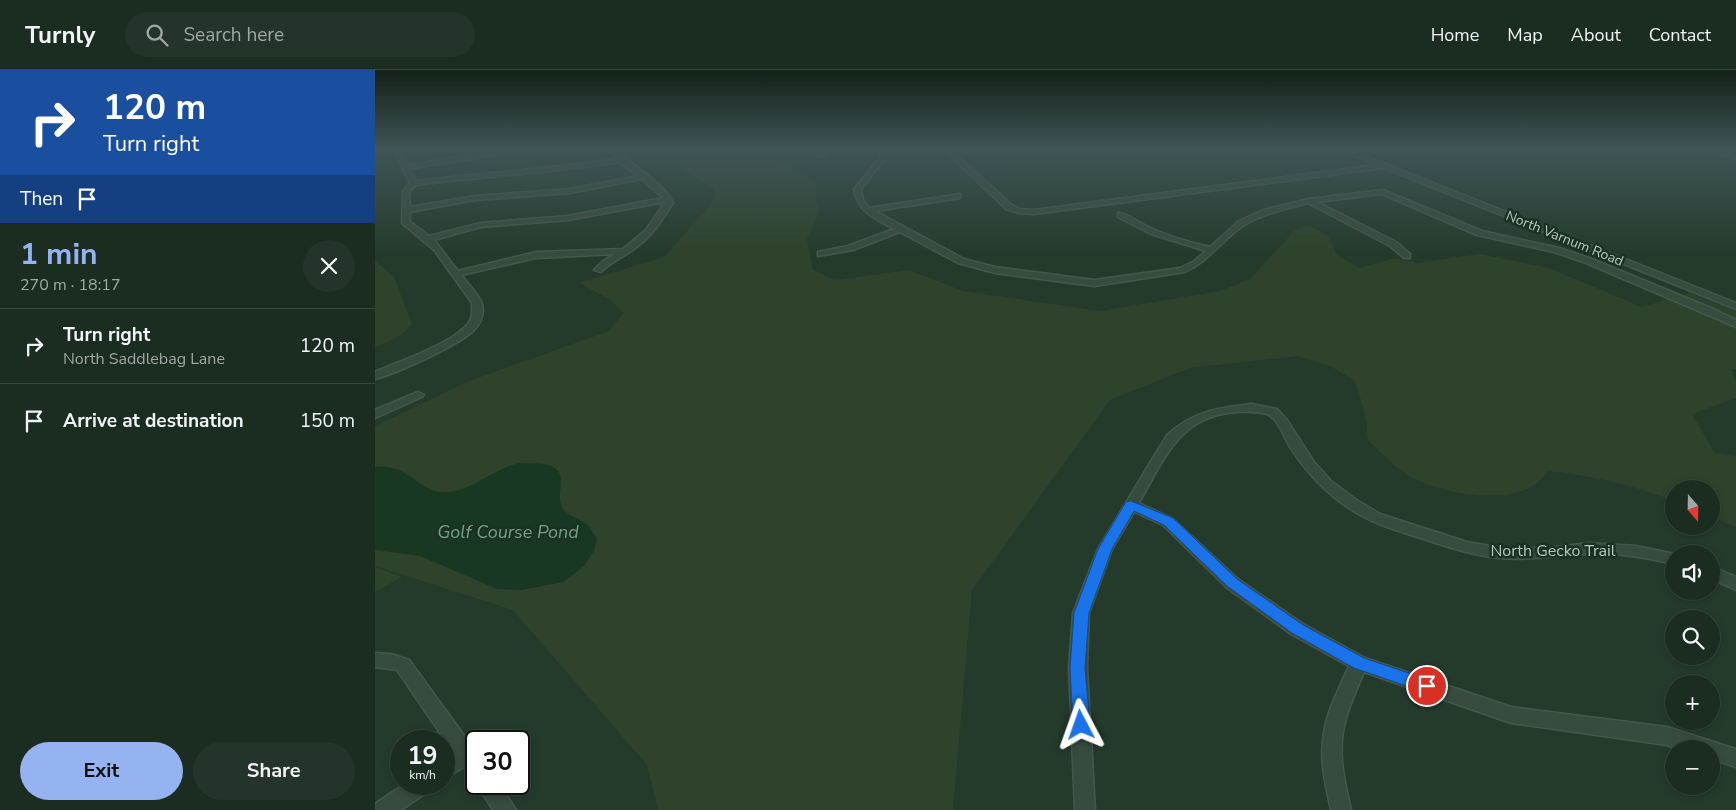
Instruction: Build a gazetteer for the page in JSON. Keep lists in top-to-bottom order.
{
  "streets": {
    "street": ["North Varnum Road", "North Gecko Trail"]
  },
  "water": ["Golf Course Pond"],
  "north": "bottom",
  "page": {
    "header": "Turnly",
    "search": "Search here",
    "nav": [
      "Home",
      "Map",
      "About",
      "Contact"
    ],
    "turn": ["120 m", "Turn right"],
    "then": "Then",
    "heading": ["1 min", "270 m · 18:17"],
    "list": [
      {
        "name": "Turn right",
        "note": "North Saddlebag Lane",
        "value": "120 m"
      },
      {
        "name": "Arrive at destination",
        "value": "150 m"
      }
    ],
    "map_buttons": ["+", "−"],
    "speed": "19 km/h",
    "limit": "30",
    "buttons": ["Exit", "Share"]
  }
}
